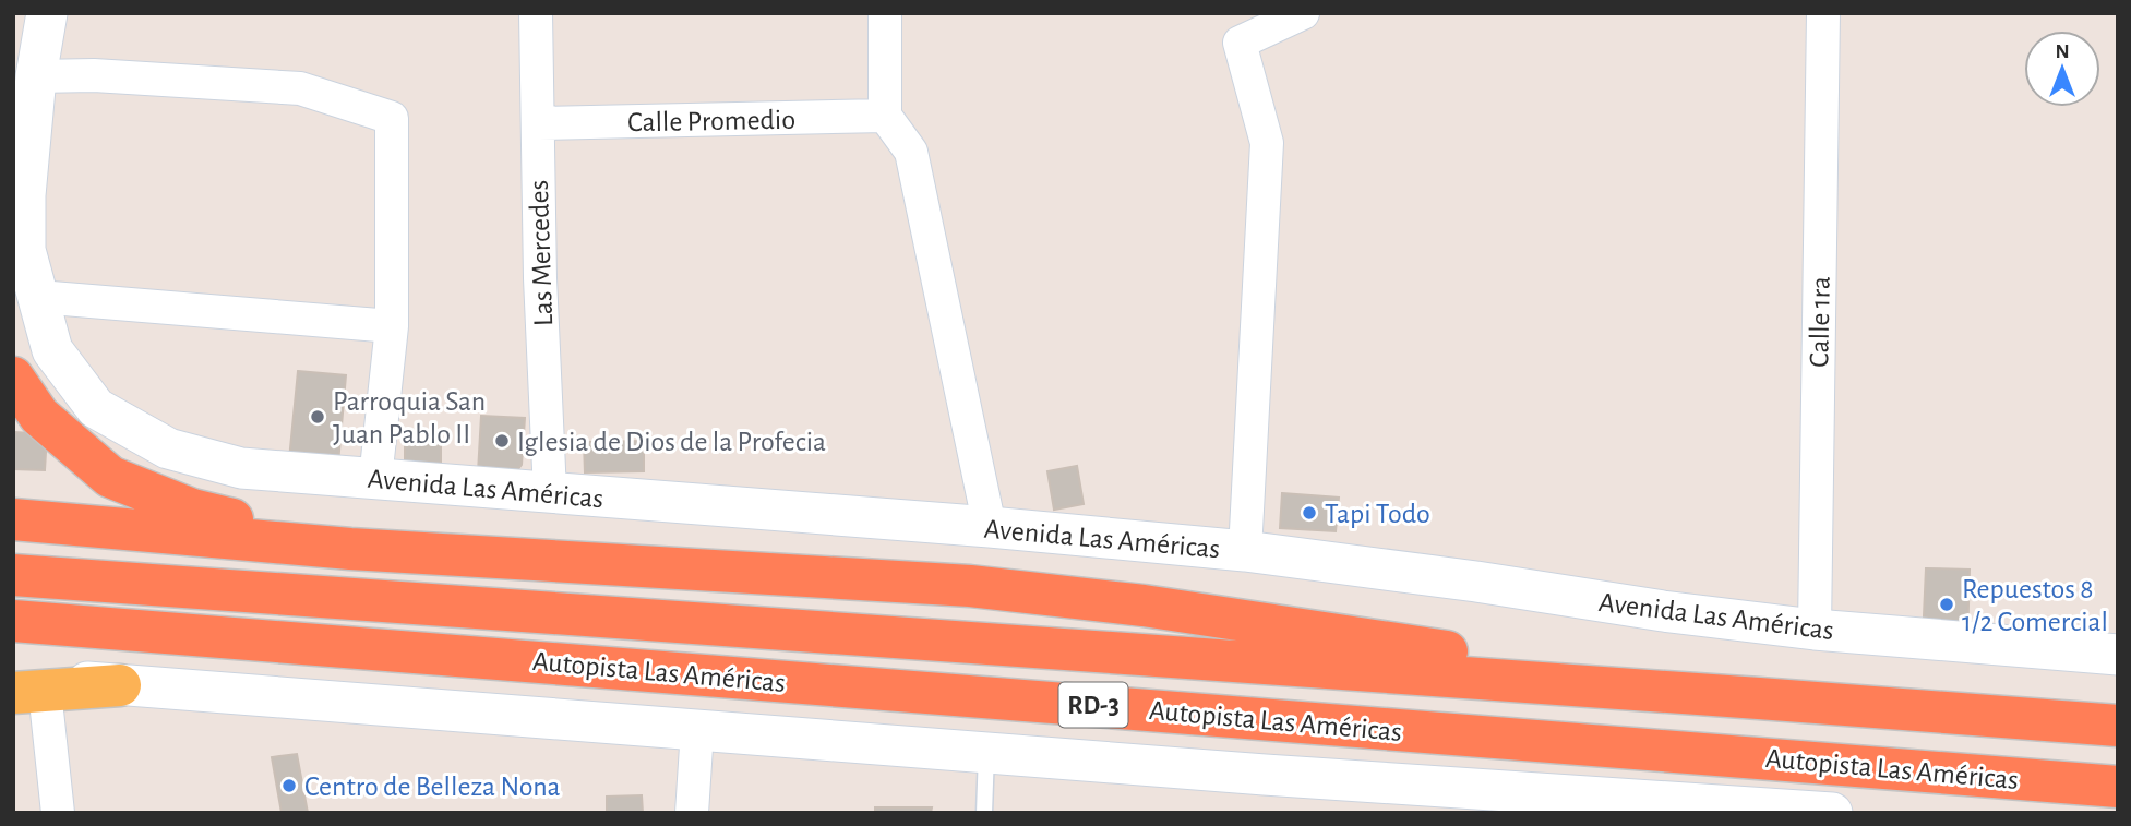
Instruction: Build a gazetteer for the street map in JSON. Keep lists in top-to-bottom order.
{
  "streets": {
    "highway": ["Autopista Las Américas", "RD-3"],
    "street": [
      "Calle Promedio",
      "Las Mercedes",
      "Calle 1ra",
      "Avenida Las Américas"
    ]
  },
  "crossings": [
    ["Calle Promedio", "Las Mercedes"],
    ["Las Mercedes", "Avenida Las Américas"],
    ["Calle 1ra", "Avenida Las Américas"]
  ],
  "places": [
    "Parroquia San Juan Pablo II",
    "Iglesia de Dios de la Profecia",
    "Tapi Todo",
    "Repuestos 8 1/2 Comercial",
    "Centro de Belleza Nona"
  ],
  "north": "top"
}
